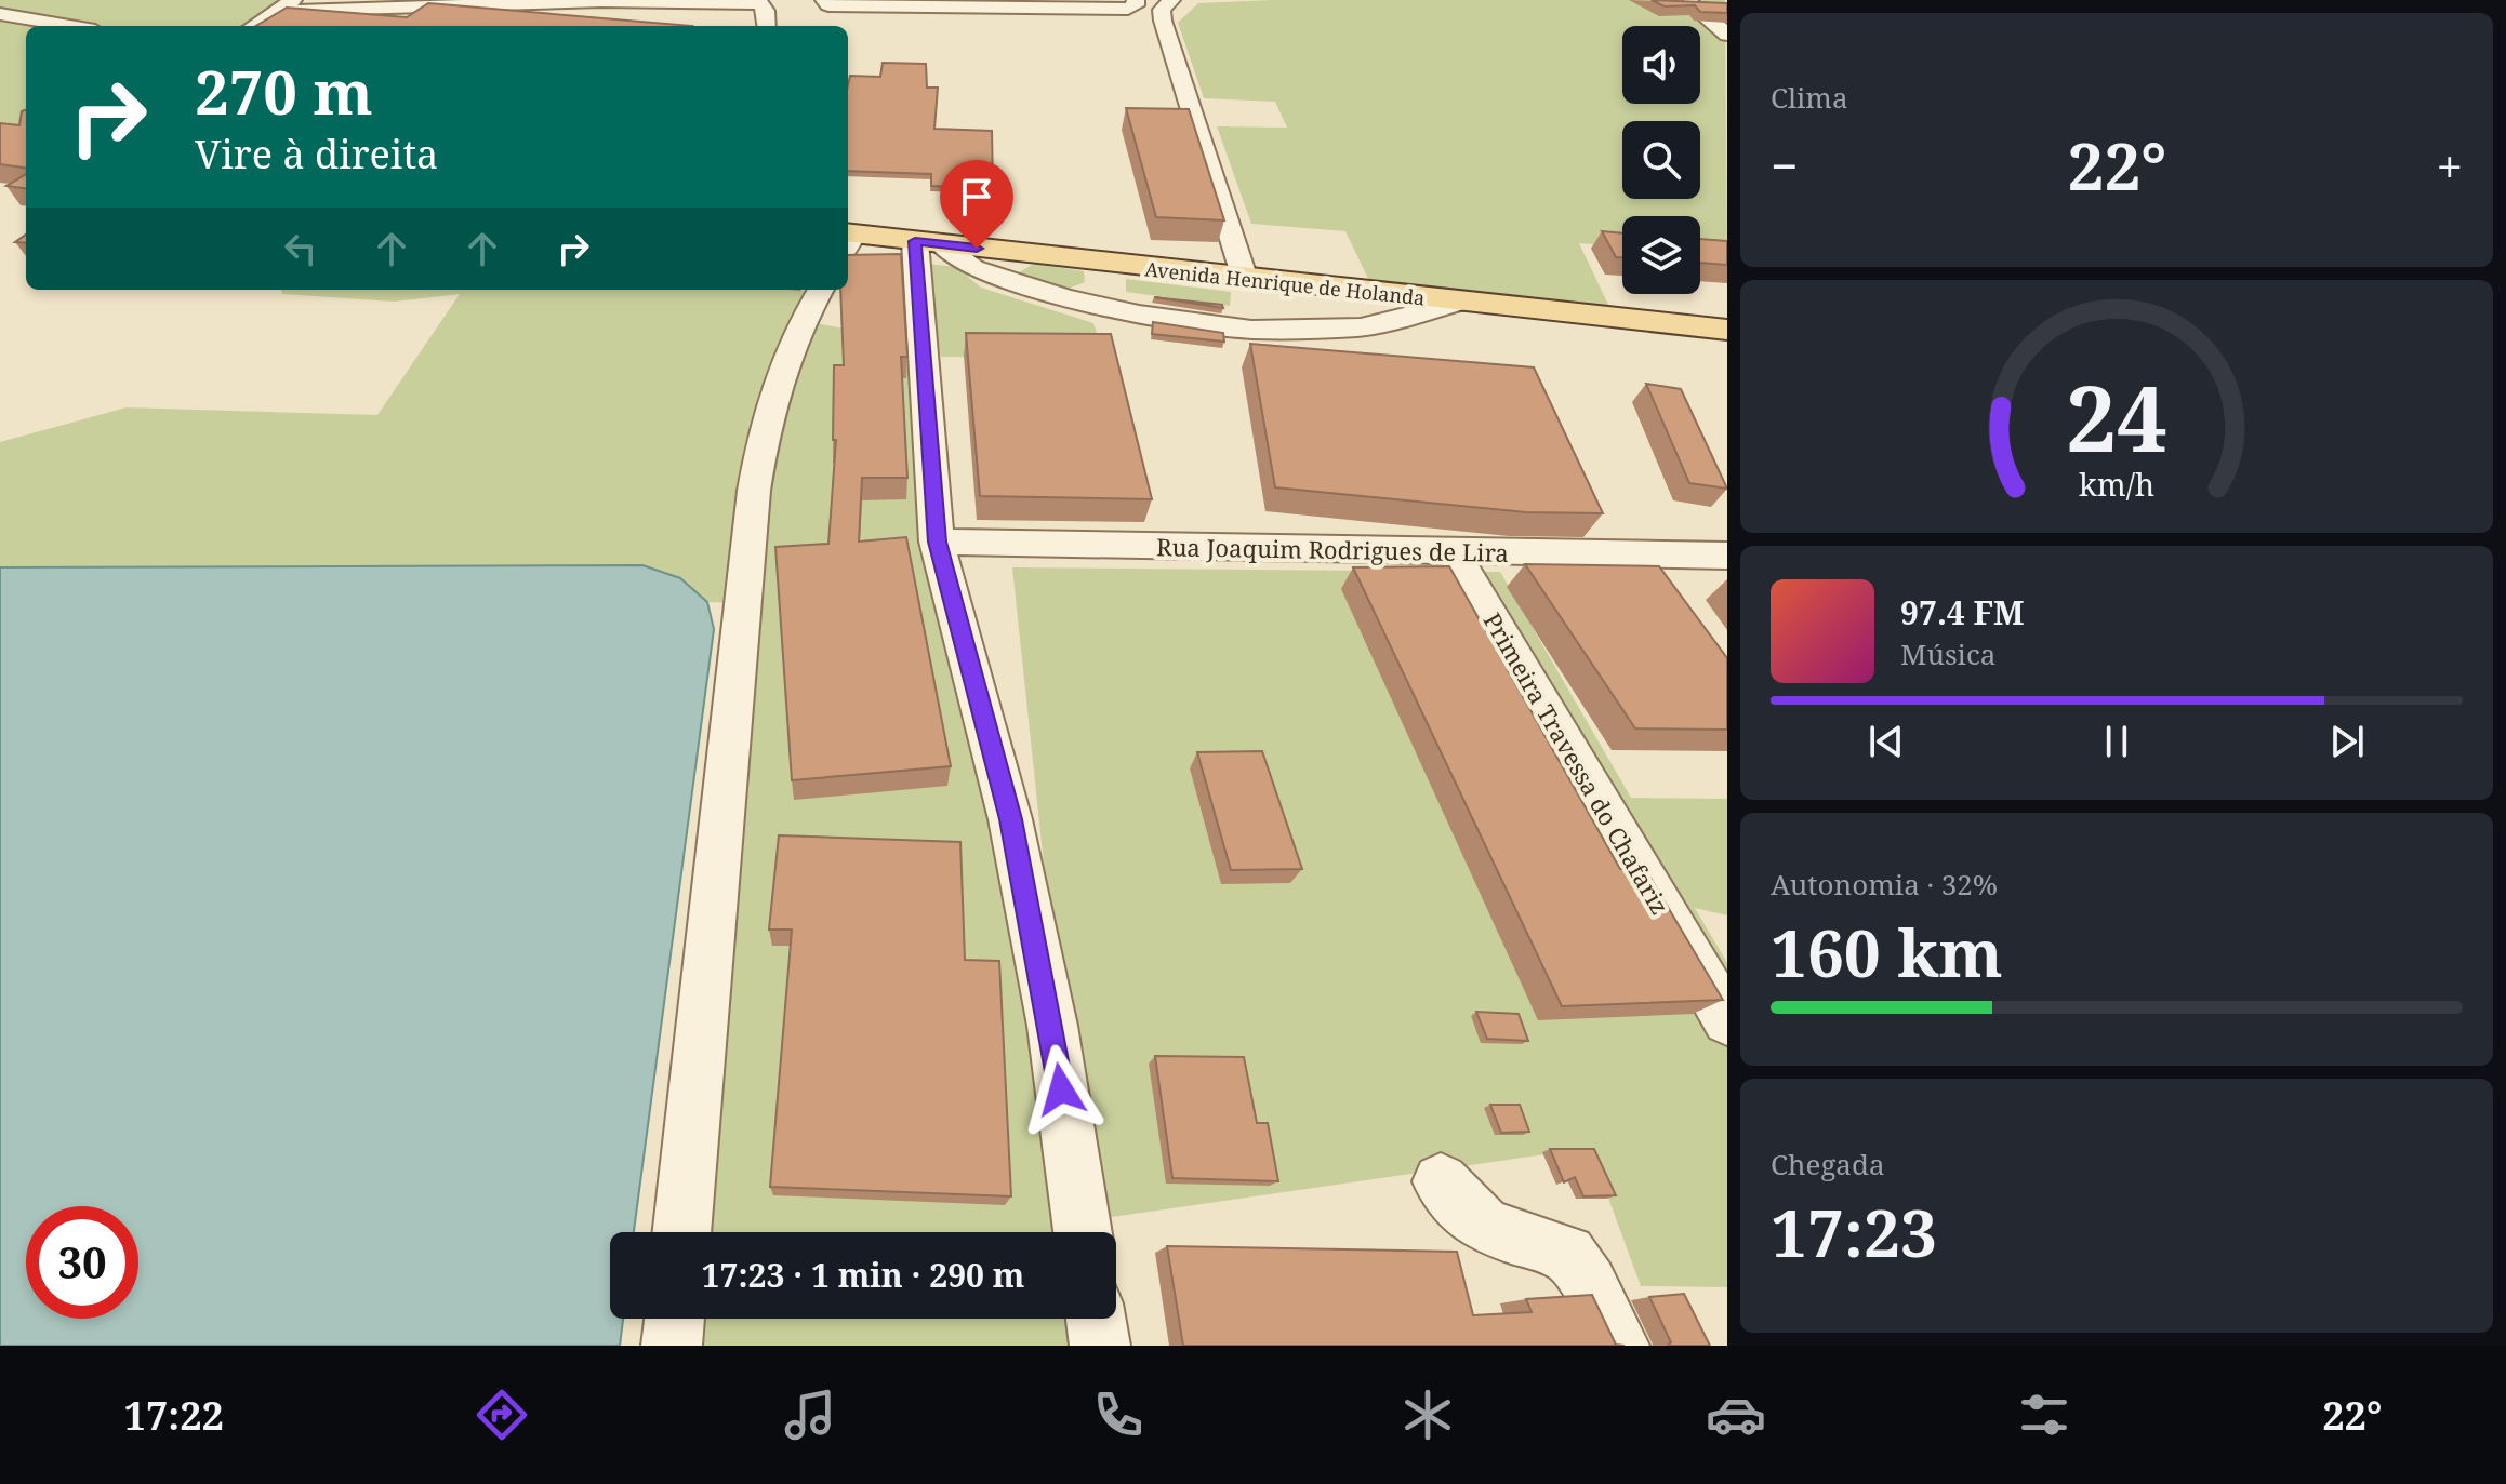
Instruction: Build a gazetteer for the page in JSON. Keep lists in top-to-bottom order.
{
  "streets": {
    "main road": ["Avenida Henrique de Holanda"],
    "street": ["Rua Joaquim Rodrigues de Lira", "Primeira Travessa do Chafariz"]
  },
  "crossings": [
    ["Rua Joaquim Rodrigues de Lira", "Primeira Travessa do Chafariz"]
  ],
  "page": {
    "tile": [
      "Clima",
      ["Autonomia · 32%", "160 km"],
      ["Chegada", "17:23"]
    ],
    "turn": ["270 m", "Vire à direita"],
    "heat": ["−", "22°", "+"],
    "song": ["97.4 FM", "Música"],
    "limit": "30",
    "trip": "17:23 · 1 min · 290 m",
    "tabs": ["17:22", "22°"],
    "gauge": ["24", "km/h"]
  }
}
